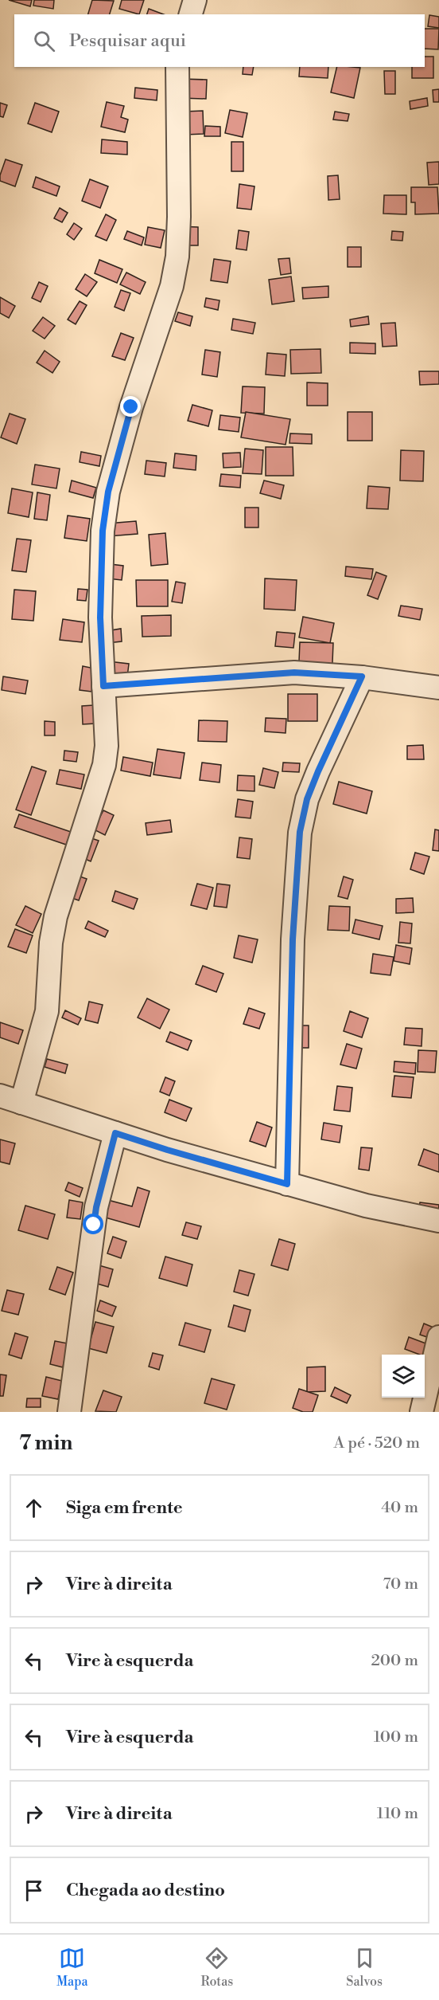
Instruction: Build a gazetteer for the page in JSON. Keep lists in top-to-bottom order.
{
  "page": {
    "search": "Pesquisar aqui",
    "heading": ["7 min", "A pé · 520 m"],
    "list": [
      ["Siga em frente", "40 m"],
      ["Vire à direita", "70 m"],
      ["Vire à esquerda", "200 m"],
      ["Vire à esquerda", "100 m"],
      ["Vire à direita", "110 m"],
      "Chegada ao destino"
    ],
    "nav": ["Mapa", "Rotas", "Salvos"]
  }
}
